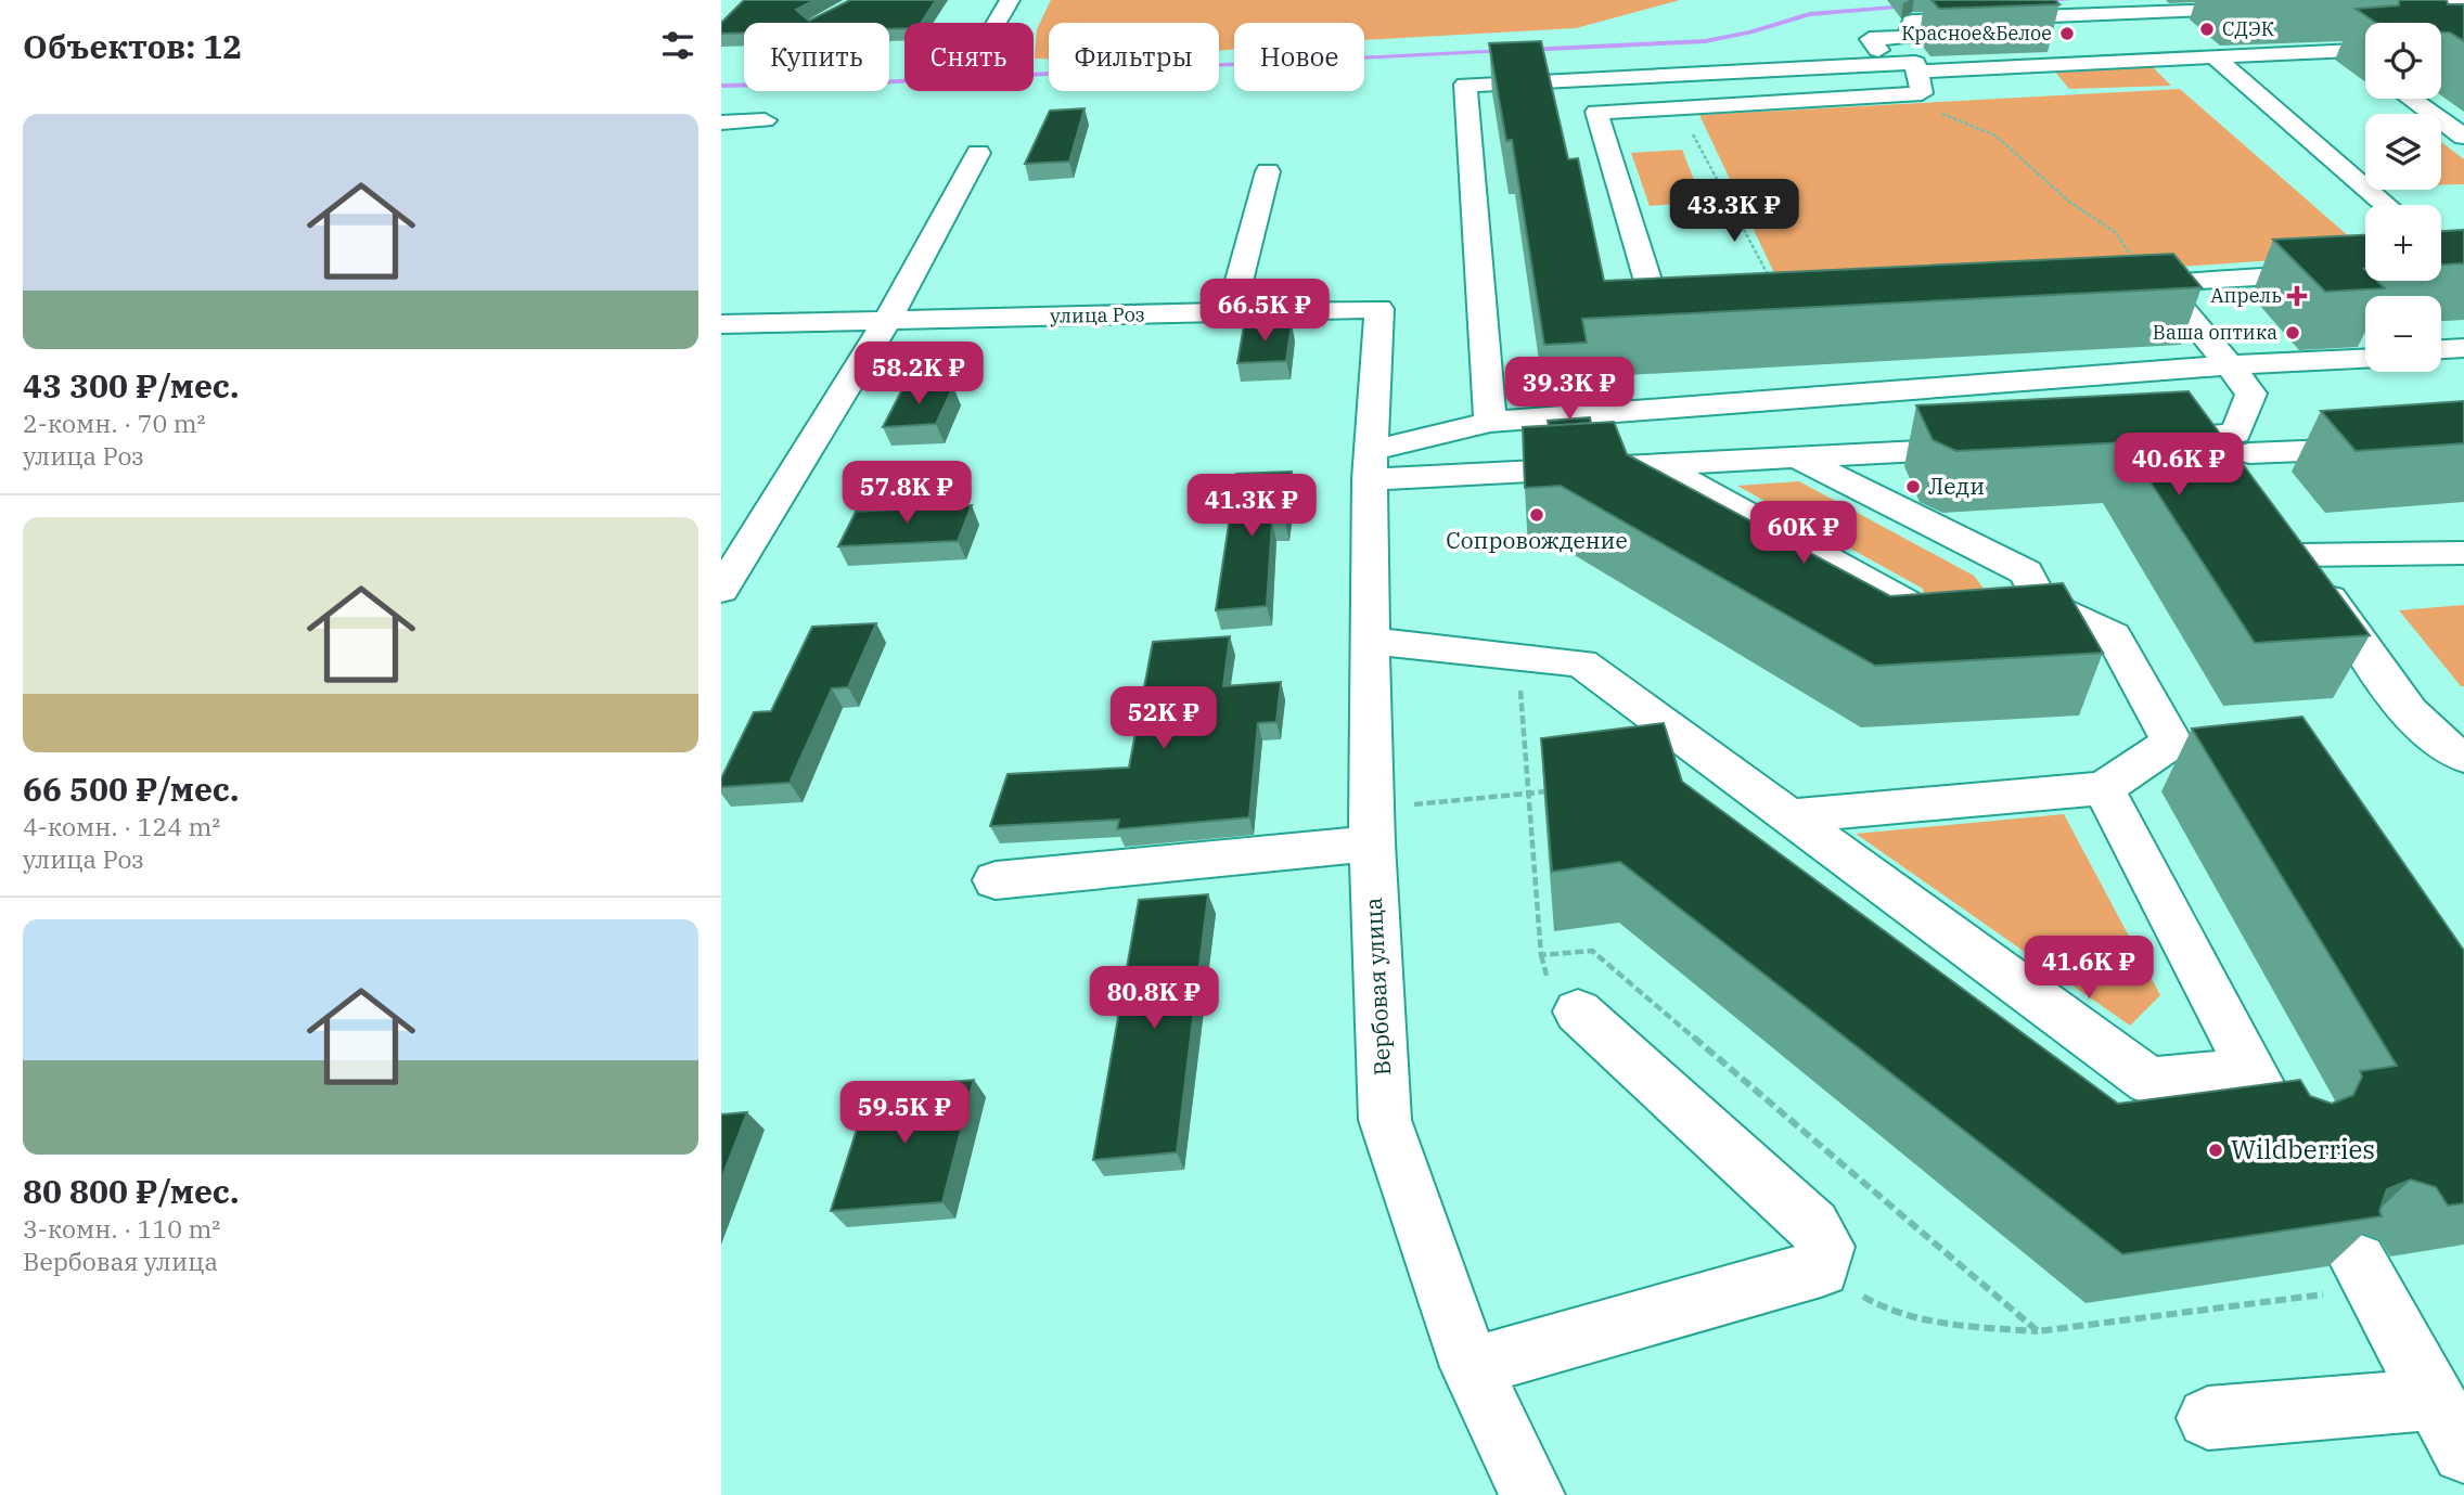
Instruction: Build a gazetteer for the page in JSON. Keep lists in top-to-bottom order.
{
  "streets": {
    "street": ["улица Роз", "Вербовая улица"]
  },
  "crossings": [
    ["улица Роз", "Вербовая улица"]
  ],
  "places": {
    "other": [
      "СДЭК",
      "Красное&Белое",
      "Ваша оптика",
      "Леди",
      "Сопровождение",
      "Wildberries"
    ],
    "health": ["Апрель"]
  },
  "page": {
    "heading": "Объектов: 12",
    "map_buttons": ["+", "−"],
    "chip": [
      "Купить",
      "Снять",
      "Фильтры",
      "Новое"
    ],
    "list": [
      {
        "name": "43 300 ₽/мес.",
        "note": "2-комн. · 70 m² · улица Роз"
      },
      {
        "name": "66 500 ₽/мес.",
        "note": "4-комн. · 124 m² · улица Роз"
      },
      {
        "name": "80 800 ₽/мес.",
        "note": "3-комн. · 110 m² · Вербовая улица"
      }
    ],
    "price": [
      "43.3K ₽",
      "66.5K ₽",
      "58.2K ₽",
      "39.3K ₽",
      "40.6K ₽",
      "57.8K ₽",
      "41.3K ₽",
      "60K ₽",
      "52K ₽",
      "41.6K ₽",
      "80.8K ₽",
      "59.5K ₽"
    ]
  }
}
